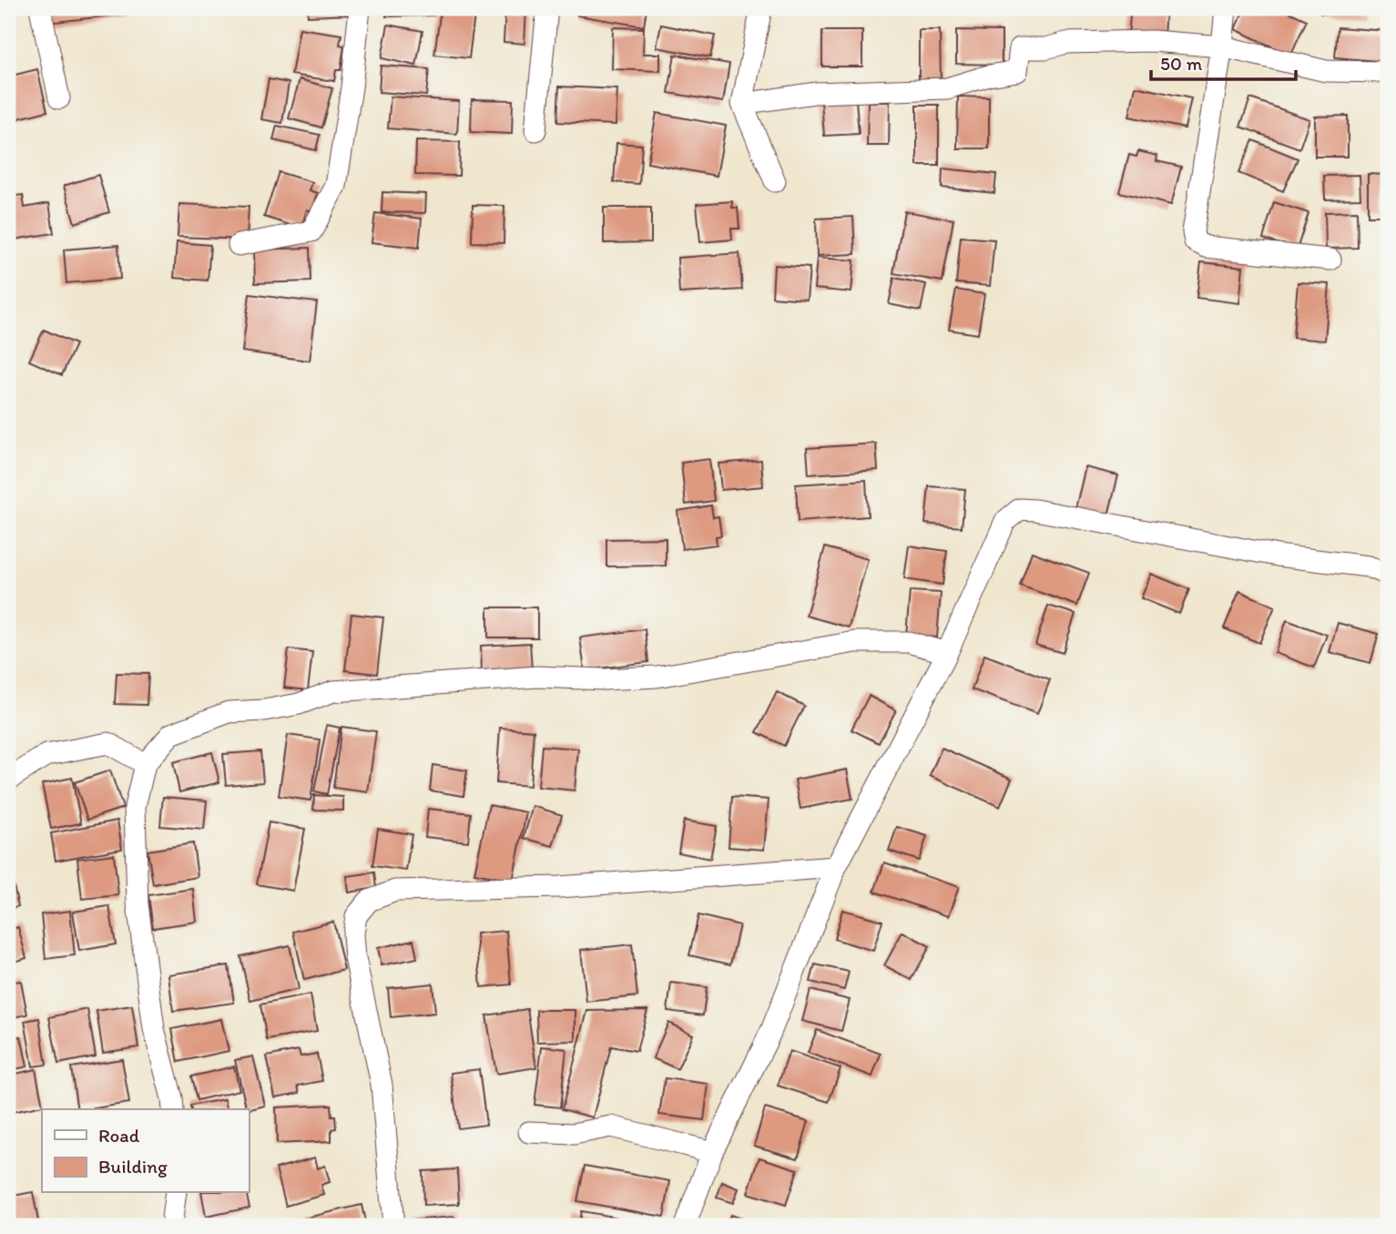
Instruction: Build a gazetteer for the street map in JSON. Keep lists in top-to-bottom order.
{
  "legend": ["Road", "Building"],
  "scale_bar": "50 m"
}
